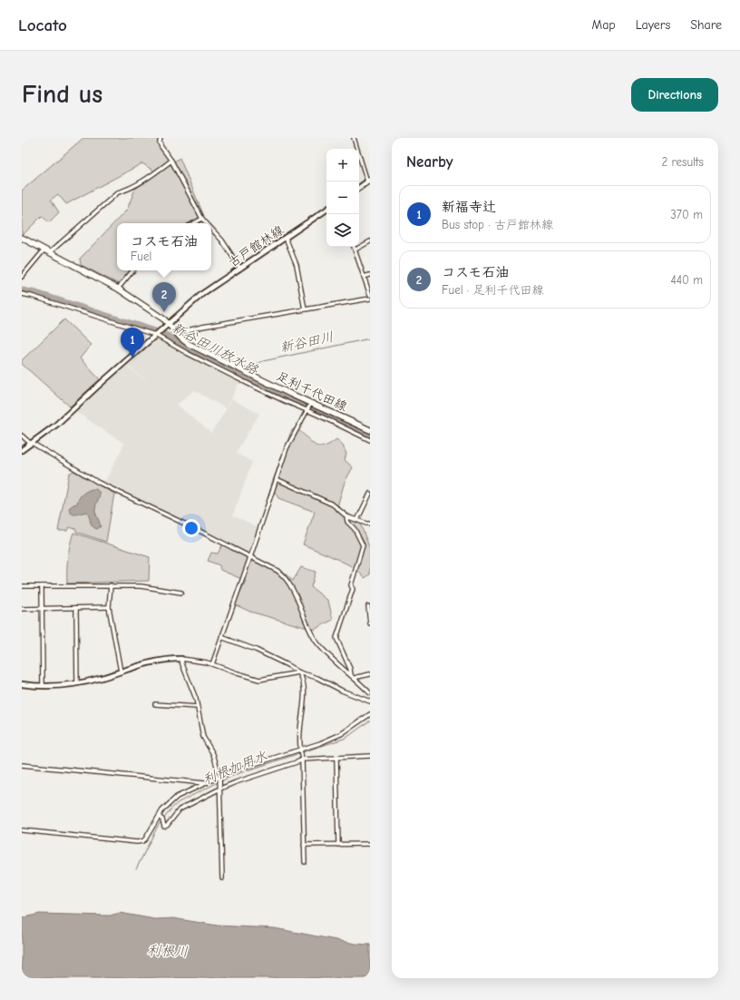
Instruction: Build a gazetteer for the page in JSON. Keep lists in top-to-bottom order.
{
  "streets": {
    "main road": ["古戸館林線", "足利千代田線"]
  },
  "crossings": [
    ["古戸館林線", "足利千代田線"]
  ],
  "water": [
    "新谷田川",
    "新谷田川放水路",
    "利根加用水",
    "利根川"
  ],
  "page": {
    "header": "Locato",
    "nav": ["Map", "Layers", "Share"],
    "buttons": "Directions",
    "title": "Find us",
    "heading": ["Nearby", "2 results"],
    "map_buttons": ["+", "−"],
    "list": [
      {
        "mark": "1",
        "name": "新福寺辻",
        "note": "Bus stop · 古戸館林線",
        "value": "370 m"
      },
      {
        "mark": "2",
        "name": "コスモ石油",
        "note": "Fuel · 足利千代田線",
        "value": "440 m"
      }
    ],
    "popup": ["コスモ石油", "Fuel"],
    "pins": ["2", "1"]
  }
}
